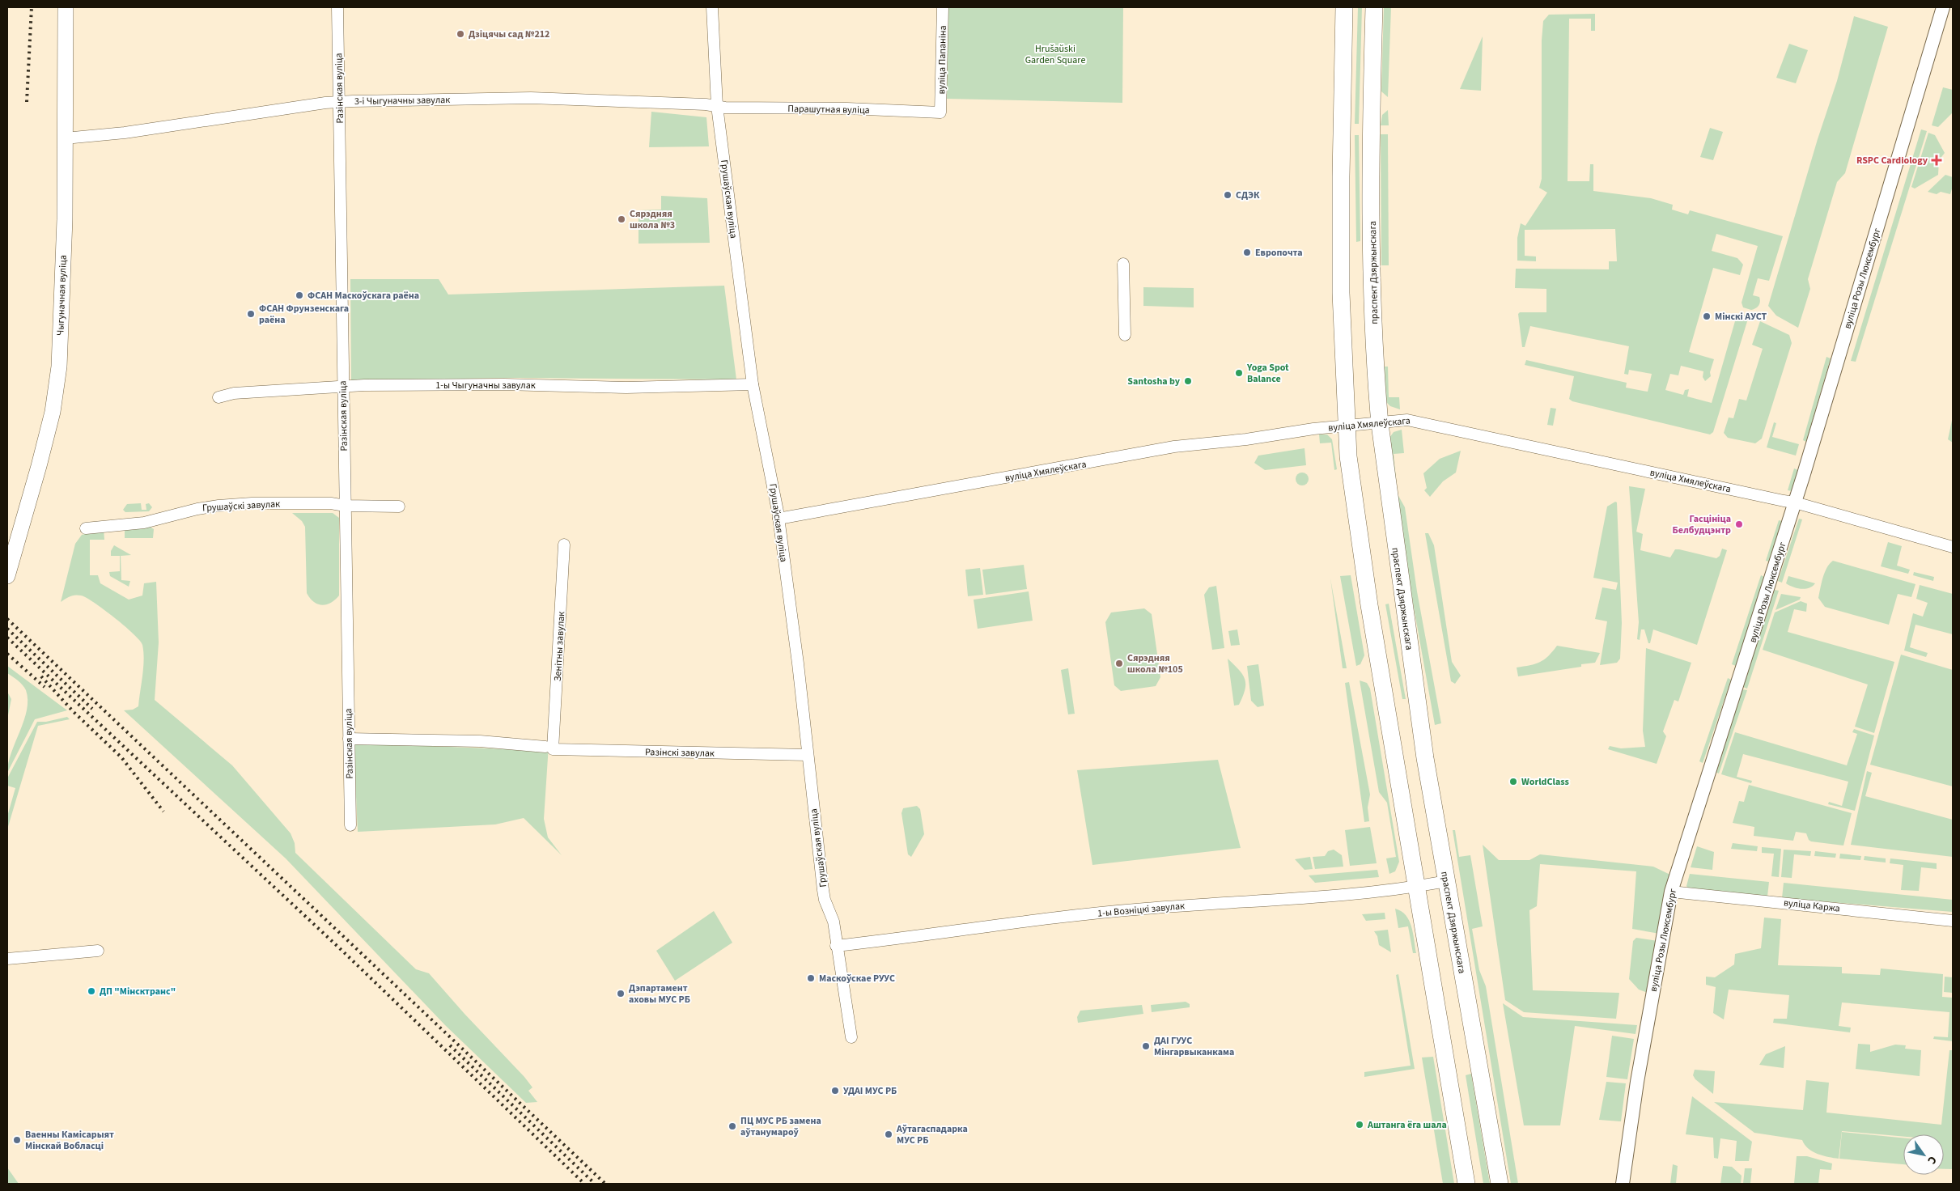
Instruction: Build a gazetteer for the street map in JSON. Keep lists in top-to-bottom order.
{
  "streets": {
    "main road": ["праспект Дзяржынскага", "Чыгуначная вуліца"],
    "street": [
      "вуліца Папаніна",
      "Разінская вуліца",
      "3-і Чыгуначны завулак",
      "Парашутная вуліца",
      "Грушаўская вуліца",
      "вуліца Розы Люксембург",
      "1-ы Чыгуначны завулак",
      "вуліца Хмялеўскага",
      "Грушаўскі завулак",
      "Зенітны завулак",
      "Разінскі завулак",
      "вуліца Каржа",
      "1-ы Возніцкі завулак"
    ]
  },
  "crossings": [
    ["вуліца Папаніна", "Парашутная вуліца"],
    ["Разінская вуліца", "3-і Чыгуначны завулак"],
    ["Разінская вуліца", "1-ы Чыгуначны завулак"],
    ["Разінская вуліца", "Грушаўскі завулак"],
    ["Разінская вуліца", "Разінскі завулак"],
    ["3-і Чыгуначны завулак", "Парашутная вуліца"],
    ["3-і Чыгуначны завулак", "Грушаўская вуліца"],
    ["3-і Чыгуначны завулак", "Чыгуначная вуліца"],
    ["Парашутная вуліца", "Грушаўская вуліца"],
    ["Грушаўская вуліца", "1-ы Чыгуначны завулак"],
    ["Грушаўская вуліца", "вуліца Хмялеўскага"],
    ["Грушаўская вуліца", "Разінскі завулак"],
    ["Грушаўская вуліца", "1-ы Возніцкі завулак"],
    ["праспект Дзяржынскага", "вуліца Хмялеўскага"],
    ["праспект Дзяржынскага", "1-ы Возніцкі завулак"],
    ["вуліца Розы Люксембург", "вуліца Хмялеўскага"],
    ["вуліца Розы Люксембург", "вуліца Каржа"],
    ["Зенітны завулак", "Разінскі завулак"]
  ],
  "parks": ["Hrušaŭski Garden Square"],
  "places": {
    "other": [
      "Дзіцячы сад №212",
      "СДЭК",
      "Сярэдняя школа №3",
      "Европочта",
      "ФСАН Маскоўскага раёна",
      "ФСАН Фрунзенскага раёна",
      "Мінскі АУСТ",
      "Yoga Spot Balance",
      "Santosha by",
      "Гасцініца Белбудцэнтр",
      "Сярэдняя школа №105",
      "WorldClass",
      "Маскоўскае РУУС",
      "ДП \"Мінсктранс\"",
      "Дэпартамент аховы МУС РБ",
      "ДАІ ГУУС Мінгарвыканкама",
      "УДАІ МУС РБ",
      "Аштанга ёга шала",
      "ПЦ МУС РБ замена аўтанумароў",
      "Аўтагаспадарка МУС РБ",
      "Ваенны Камісарыят Мінскай Вобласці"
    ],
    "health": ["RSPC Cardiology"]
  },
  "north": "bottom right"
}
